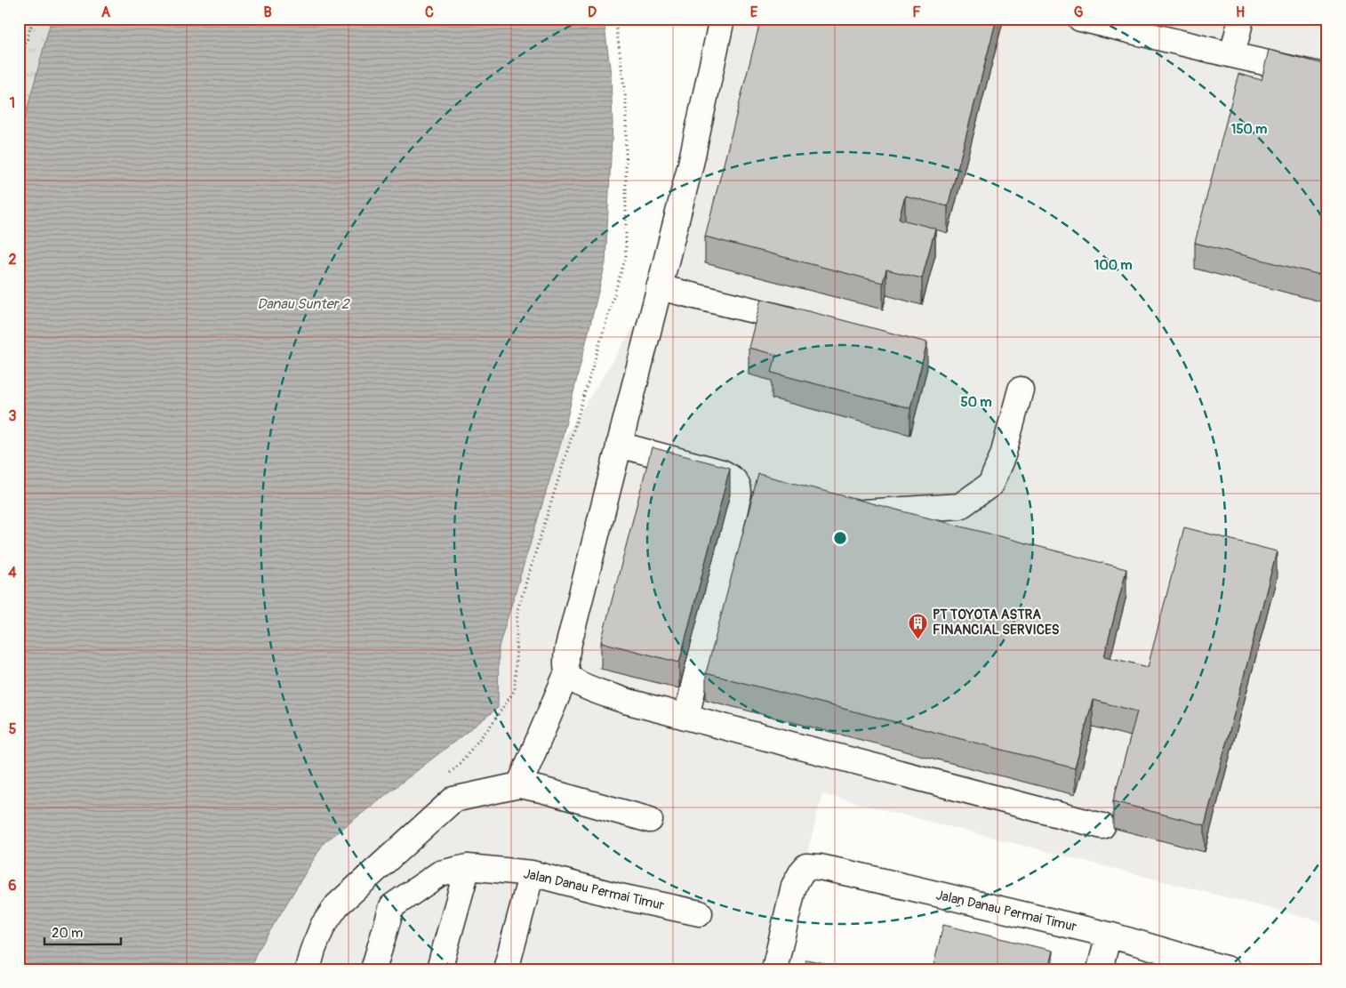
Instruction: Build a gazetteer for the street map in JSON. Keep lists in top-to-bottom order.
{
  "streets": {
    "street": ["Jalan Danau Permai Timur"]
  },
  "water": ["Danau Sunter 2"],
  "places": {
    "building": ["PT TOYOTA ASTRA FINANCIAL SERVICES"]
  },
  "scale_bar": "20 m",
  "grid": {
    "columns": [
      "A",
      "B",
      "C",
      "D",
      "E",
      "F",
      "G",
      "H"
    ],
    "rows": [
      "1",
      "2",
      "3",
      "4",
      "5",
      "6"
    ]
  },
  "rings": ["150 m", "100 m", "50 m"]
}
